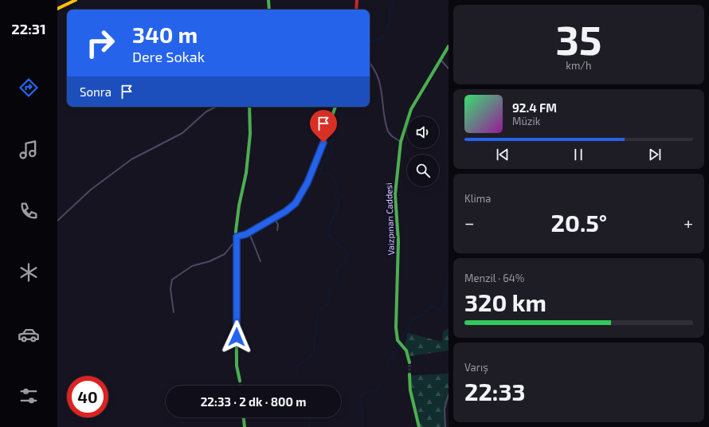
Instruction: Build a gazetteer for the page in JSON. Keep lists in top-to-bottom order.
{
  "streets": {
    "street": ["Vaizpınarı Caddesi"]
  },
  "page": {
    "tabs": "22:31",
    "tile": [
      ["35", "km/h"],
      "Klima",
      ["Menzil · 64%", "320 km"],
      ["Varış", "22:33"]
    ],
    "turn": ["340 m", "Dere Sokak"],
    "then": "Sonra",
    "song": ["92.4 FM", "Müzik"],
    "heat": ["−", "20.5°", "+"],
    "limit": "40",
    "trip": "22:33 · 2 dk · 800 m"
  }
}
